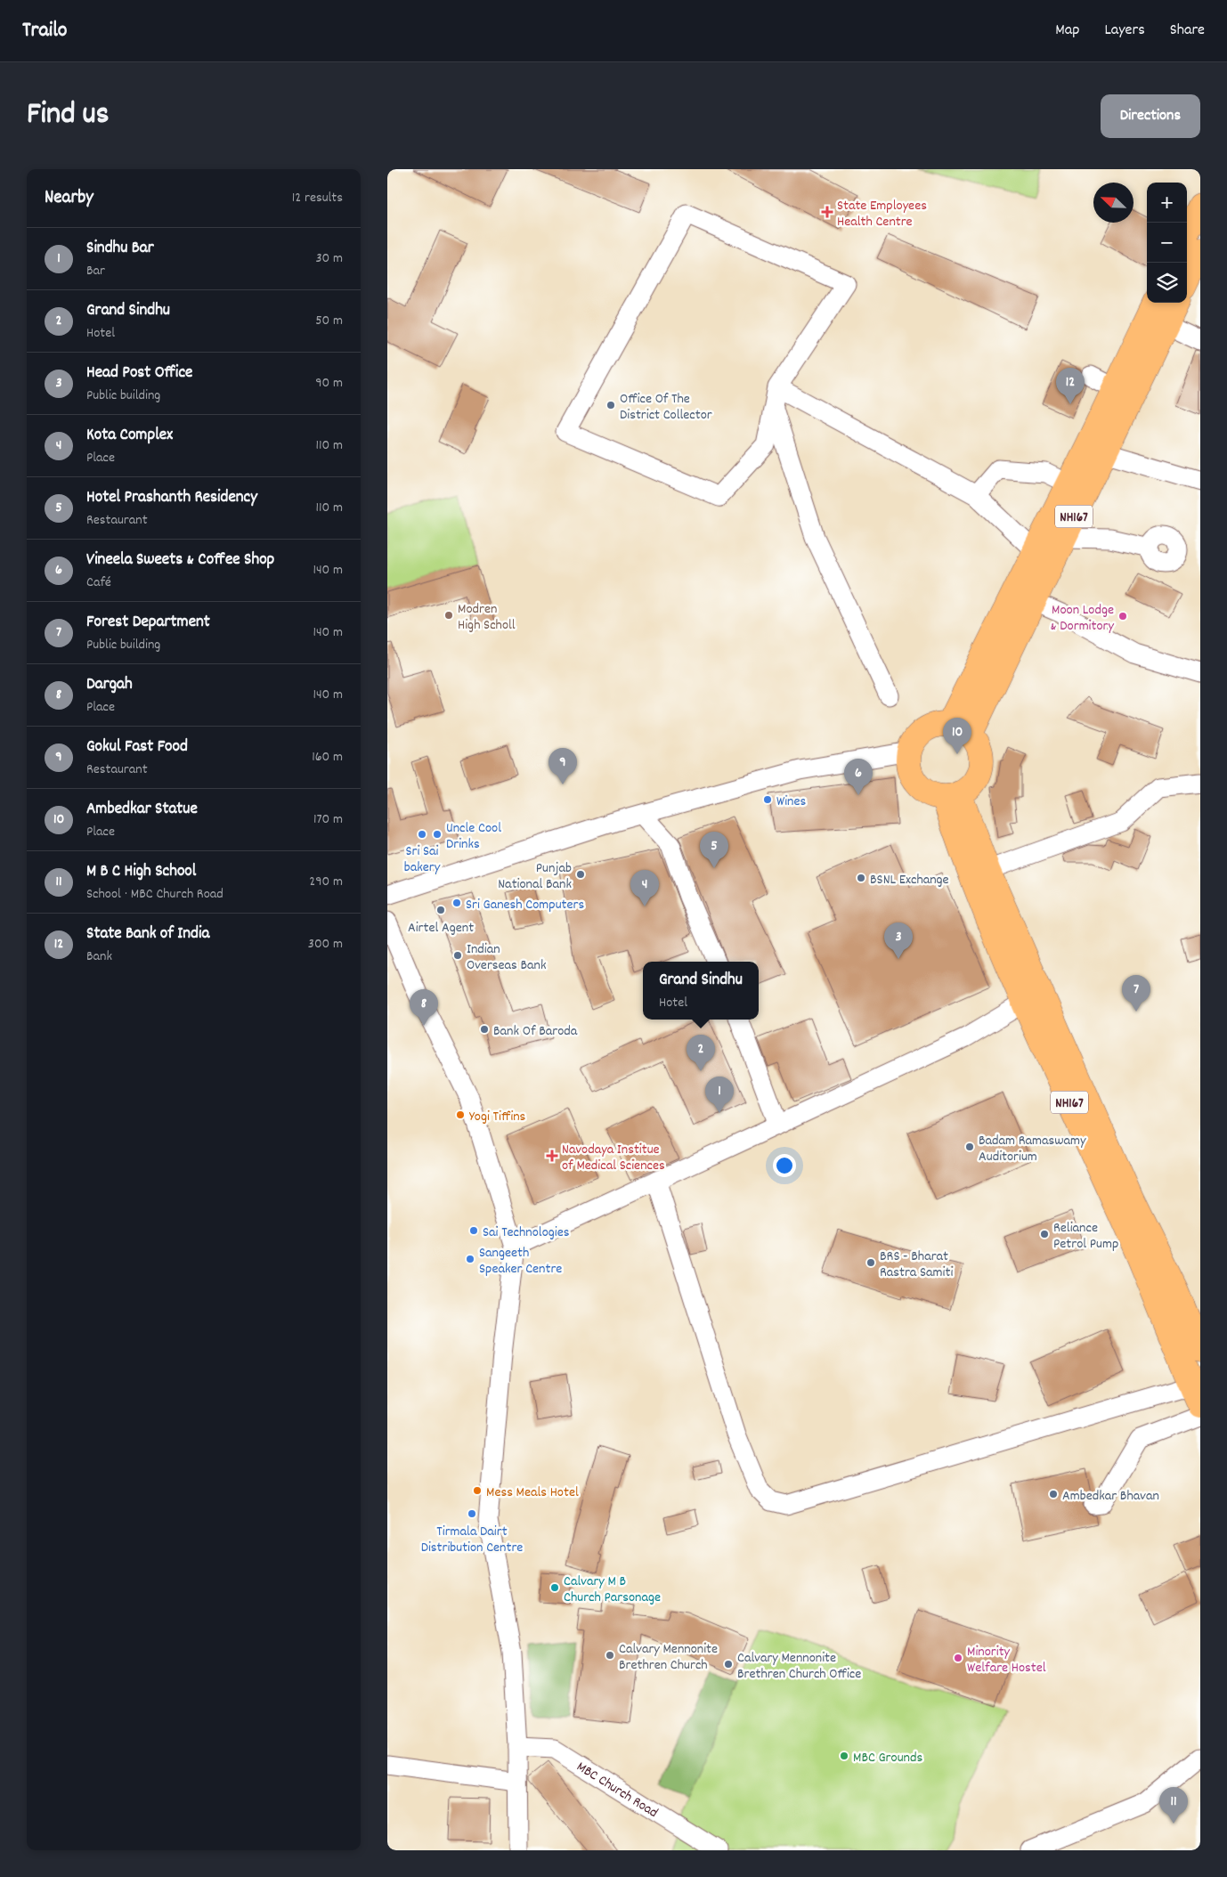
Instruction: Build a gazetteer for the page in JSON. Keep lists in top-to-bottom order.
{
  "streets": {
    "highway": ["NH167"],
    "street": ["MBC Church Road"]
  },
  "places": {
    "health": ["State Employees Health Centre", "Navodaya Institue of Medical Sciences"],
    "other": [
      "Office Of The District Collector",
      "Modren High Scholl",
      "Moon Lodge & Dormitory",
      "Wines",
      "Sri Sai bakery",
      "Uncle Cool Drinks",
      "Punjab National Bank",
      "BSNL Exchange",
      "Sri Ganesh Computers",
      "Airtel Agent",
      "Indian Overseas Bank",
      "Bank Of Baroda",
      "Yogi Tiffins",
      "Badam Ramaswamy Auditorium",
      "Sai Technologies",
      "Reliance Petrol Pump",
      "Sangeeth Speaker Centre",
      "BRS - Bharat Rastra Samiti",
      "Mess Meals Hotel",
      "Ambedkar Bhavan",
      "Tirmala Dairt Distribution Centre",
      "Calvary M B Church Parsonage",
      "Calvary Mennonite Brethren Church",
      "Minority Welfare Hostel",
      "Calvary Mennonite Brethren Church Office",
      "MBC Grounds"
    ]
  },
  "north": "top left",
  "page": {
    "header": "Trailo",
    "nav": ["Map", "Layers", "Share"],
    "title": "Find us",
    "buttons": "Directions",
    "heading": ["Nearby", "12 results"],
    "map_buttons": ["+", "−"],
    "list": [
      {
        "mark": "1",
        "name": "Sindhu Bar",
        "note": "Bar",
        "value": "30 m"
      },
      {
        "mark": "2",
        "name": "Grand Sindhu",
        "note": "Hotel",
        "value": "50 m"
      },
      {
        "mark": "3",
        "name": "Head Post Office",
        "note": "Public building",
        "value": "90 m"
      },
      {
        "mark": "4",
        "name": "Kota Complex",
        "note": "Place",
        "value": "110 m"
      },
      {
        "mark": "5",
        "name": "Hotel Prashanth Residency",
        "note": "Restaurant",
        "value": "110 m"
      },
      {
        "mark": "6",
        "name": "Vineela Sweets & Coffee Shop",
        "note": "Café",
        "value": "140 m"
      },
      {
        "mark": "7",
        "name": "Forest Department",
        "note": "Public building",
        "value": "140 m"
      },
      {
        "mark": "8",
        "name": "Dargah",
        "note": "Place",
        "value": "140 m"
      },
      {
        "mark": "9",
        "name": "Gokul Fast Food",
        "note": "Restaurant",
        "value": "160 m"
      },
      {
        "mark": "10",
        "name": "Ambedkar Statue",
        "note": "Place",
        "value": "170 m"
      },
      {
        "mark": "11",
        "name": "M B C High School",
        "note": "School · MBC Church Road",
        "value": "290 m"
      },
      {
        "mark": "12",
        "name": "State Bank of India",
        "note": "Bank",
        "value": "300 m"
      }
    ],
    "pins": [
      "12",
      "10",
      "9",
      "6",
      "5",
      "4",
      "3",
      "7",
      "8",
      "2",
      "1",
      "11"
    ],
    "popup": ["Grand Sindhu", "Hotel"]
  }
}
